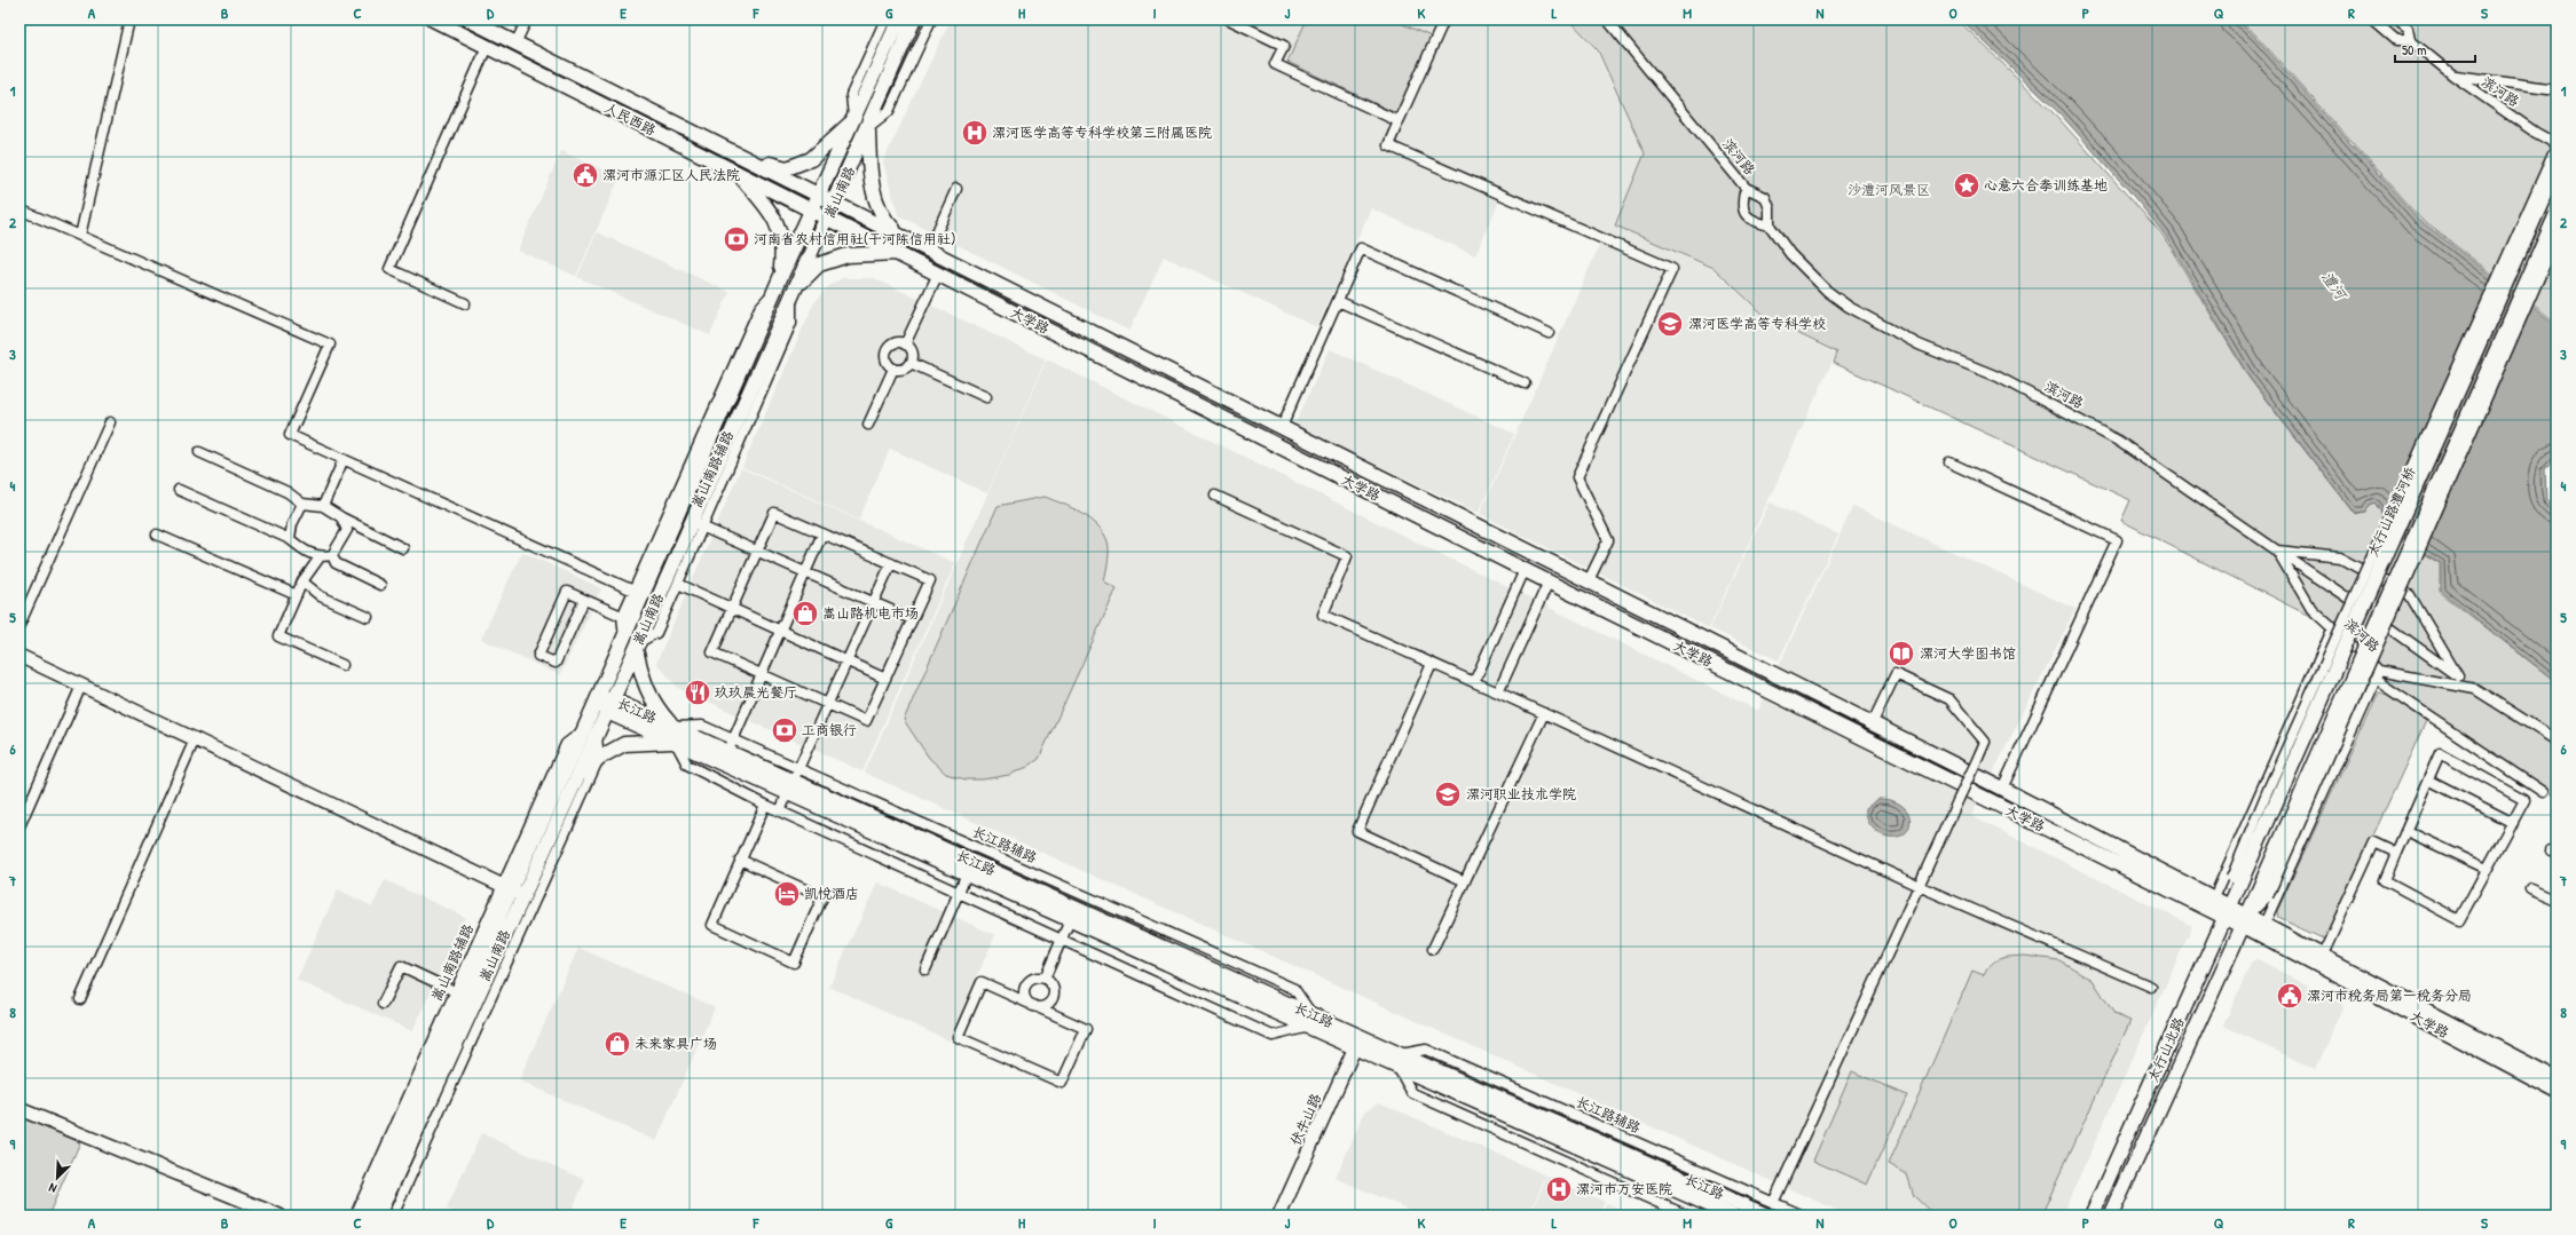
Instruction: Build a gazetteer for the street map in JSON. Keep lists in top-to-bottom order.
{
  "streets": {
    "main road": [
      "人民西路",
      "嵩山南路",
      "大学路",
      "太行山路澧河桥",
      "长江路",
      "太行山北路"
    ],
    "street": [
      "滨河路",
      "嵩山南路辅路",
      "长江路辅路",
      "伏牛山路"
    ]
  },
  "crossings": [
    ["滨河路", "太行山路澧河桥"],
    ["人民西路", "嵩山南路"],
    ["人民西路", "大学路"],
    ["嵩山南路", "大学路"],
    ["嵩山南路", "嵩山南路辅路"],
    ["嵩山南路", "长江路"],
    ["大学路", "太行山北路"],
    ["太行山路澧河桥", "太行山北路"],
    ["长江路", "长江路辅路"],
    ["长江路", "伏牛山路"]
  ],
  "water": ["澧河"],
  "parks": ["沙澧河风景区"],
  "places": {
    "hospital": ["漯河医学高等专科学校第三附属医院", "漯河市万安医院"],
    "public building": ["漯河市源汇区人民法院", "漯河市税务局第一税务分局"],
    "place": ["心意六合拳训练基地"],
    "bank": ["河南省农村信用社(干河陈信用社)", "工商银行"],
    "school or university": ["漯河医学高等专科学校", "漯河职业技术学院"],
    "shop": ["嵩山路机电市场", "未来家具广场"],
    "library": ["漯河大学图书馆"],
    "restaurant": ["玖玖晨光餐厅"],
    "hotel": ["凯悦酒店"]
  },
  "scale_bar": "50 m",
  "north": "bottom left",
  "grid": {
    "columns": [
      "A",
      "B",
      "C",
      "D",
      "E",
      "F",
      "G",
      "H",
      "I",
      "J",
      "K",
      "L",
      "M",
      "N",
      "O",
      "P",
      "Q",
      "R",
      "S"
    ],
    "rows": [
      "1",
      "2",
      "3",
      "4",
      "5",
      "6",
      "7",
      "8",
      "9"
    ]
  }
}
